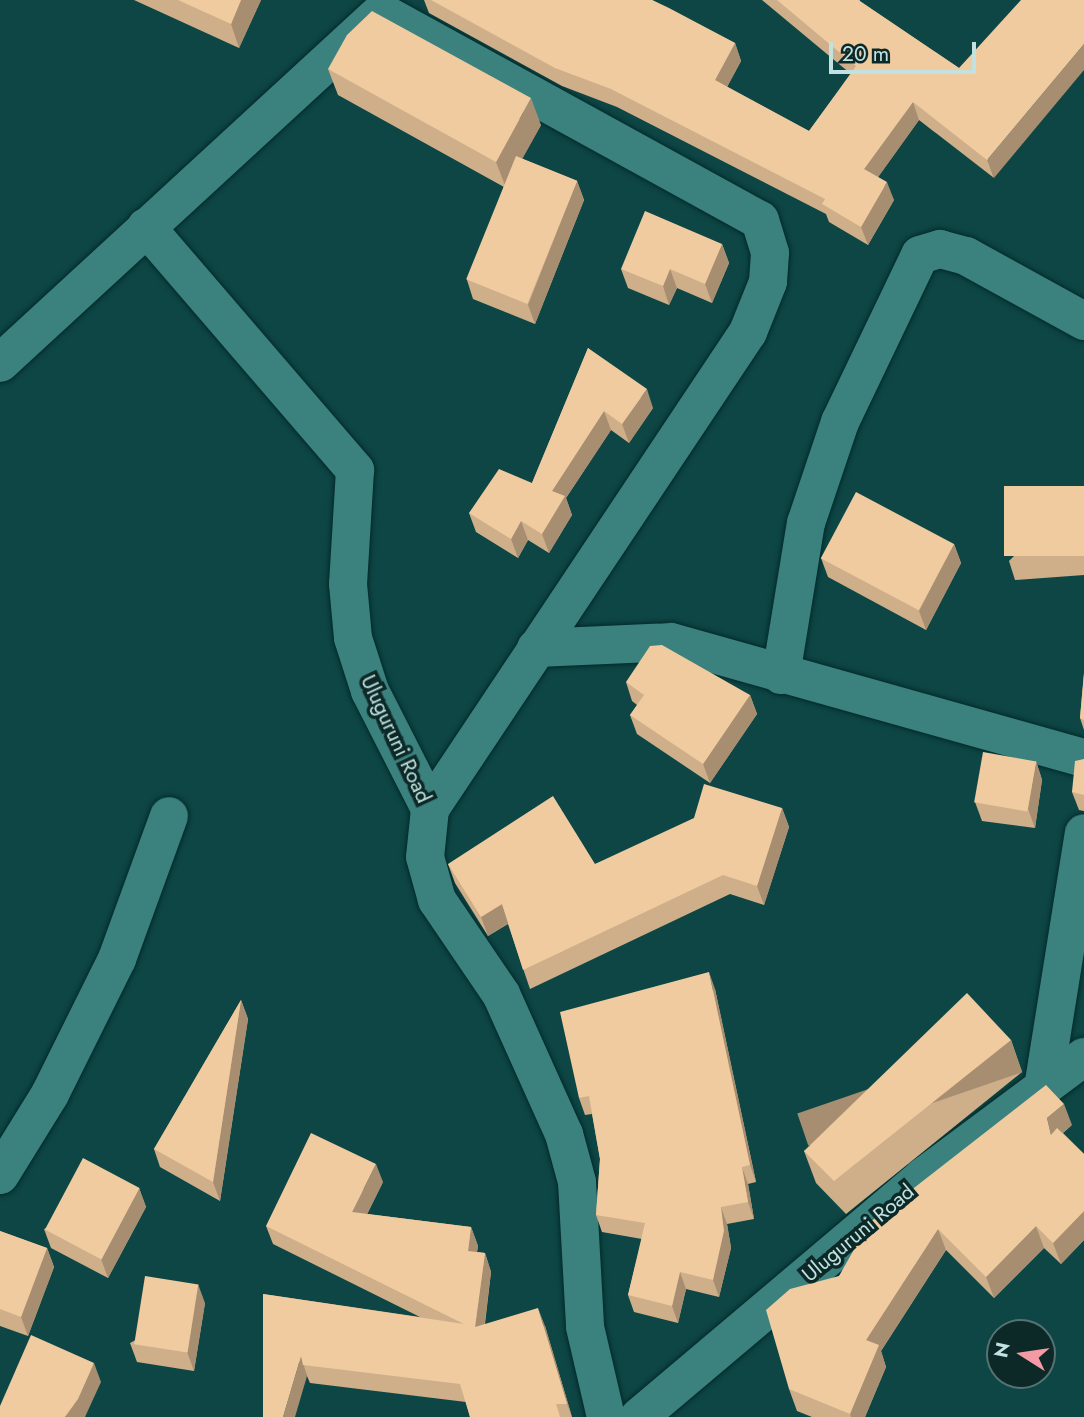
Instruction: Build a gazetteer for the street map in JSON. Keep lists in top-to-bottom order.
{
  "streets": {
    "street": ["Uluguruni Road"]
  },
  "scale_bar": "20 m",
  "north": "left"
}
